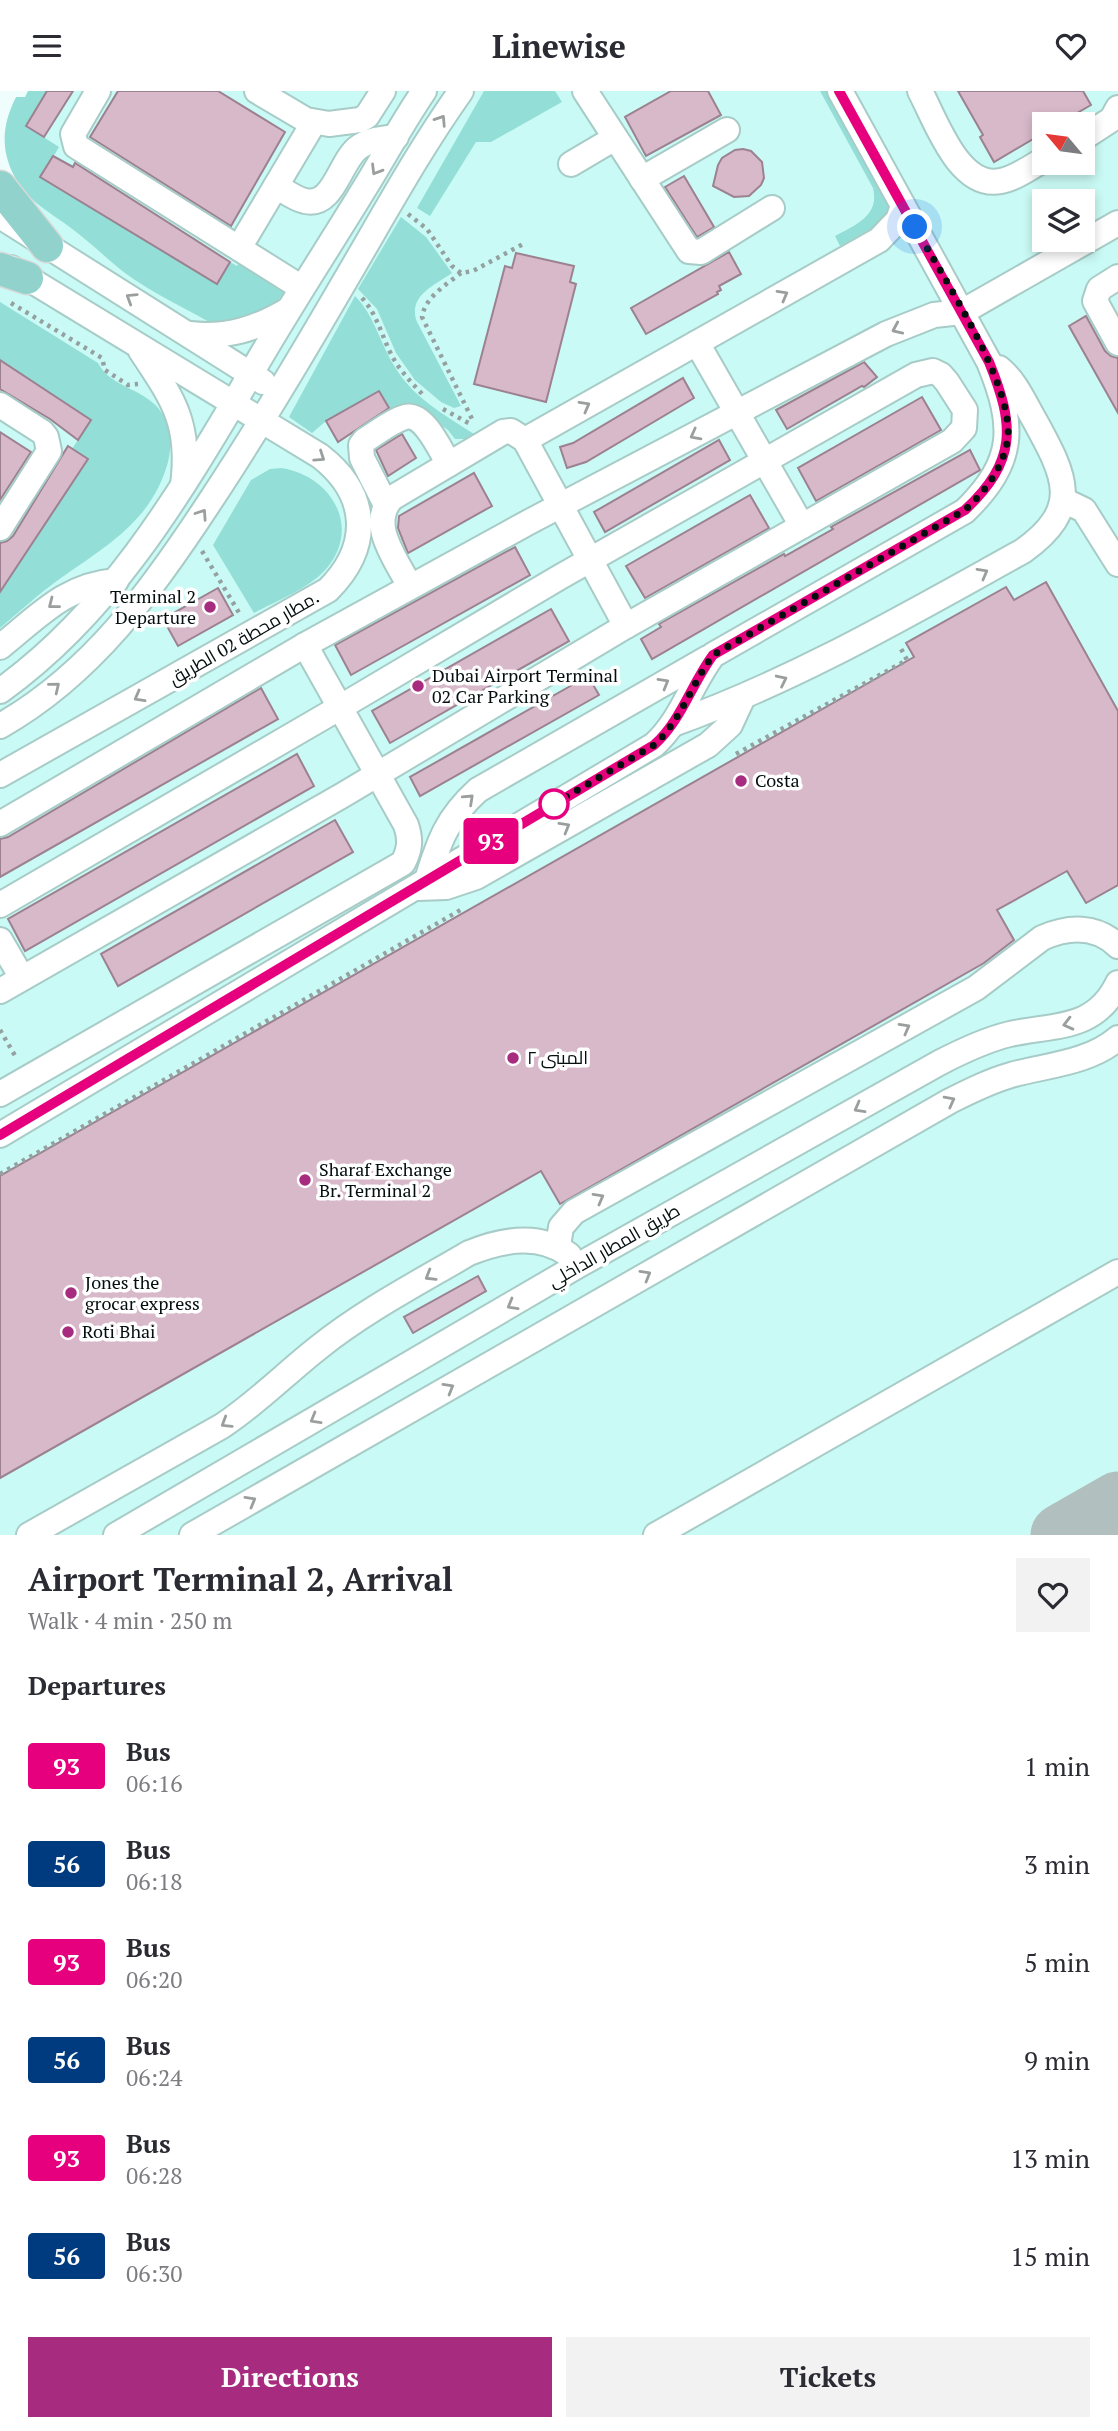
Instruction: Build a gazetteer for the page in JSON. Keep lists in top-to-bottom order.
{
  "streets": {
    "street": ["مطار محطة 02 الطريق.", "طريق المطار الداخلي"]
  },
  "places": [
    "Terminal 2 Departure",
    "Dubai Airport Terminal 02 Car Parking",
    "Costa",
    "المبنى ٢",
    "Sharaf Exchange Br. Terminal 2",
    "Jones the grocar express",
    "Roti Bhai"
  ],
  "lines": ["bus line 93"],
  "north": "top left",
  "page": {
    "header": "Linewise",
    "on_map": "93",
    "heading": [
      ["Airport Terminal 2, Arrival", "Walk · 4 min · 250 m"],
      "Departures"
    ],
    "list": [
      {
        "mark": "93",
        "name": "Bus",
        "note": "06:16",
        "value": "1 min"
      },
      {
        "mark": "56",
        "name": "Bus",
        "note": "06:18",
        "value": "3 min"
      },
      {
        "mark": "93",
        "name": "Bus",
        "note": "06:20",
        "value": "5 min"
      },
      {
        "mark": "56",
        "name": "Bus",
        "note": "06:24",
        "value": "9 min"
      },
      {
        "mark": "93",
        "name": "Bus",
        "note": "06:28",
        "value": "13 min"
      },
      {
        "mark": "56",
        "name": "Bus",
        "note": "06:30",
        "value": "15 min"
      }
    ],
    "buttons": ["Directions", "Tickets"]
  }
}
